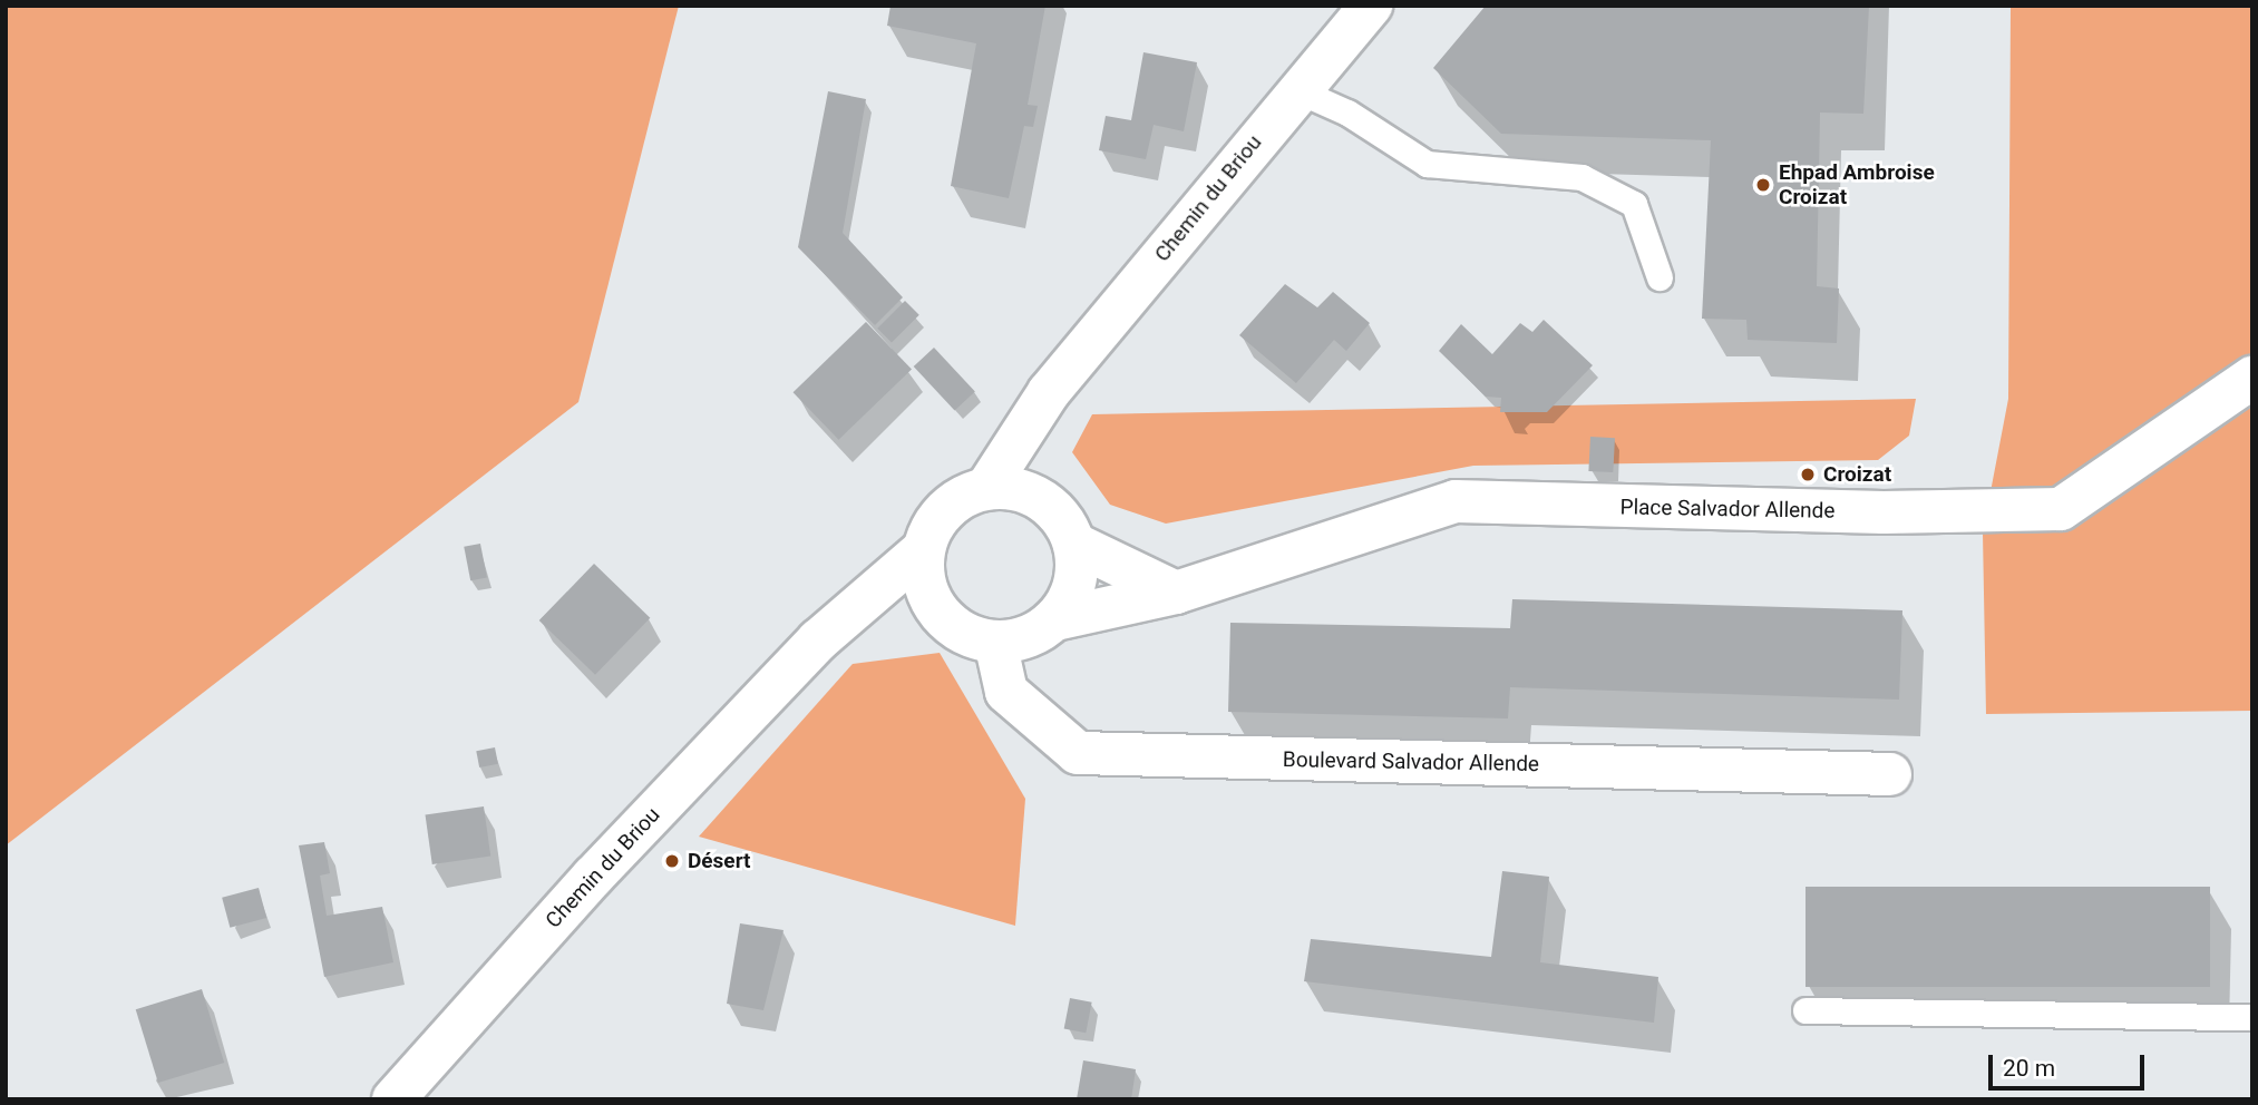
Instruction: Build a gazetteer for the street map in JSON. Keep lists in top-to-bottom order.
{
  "streets": {
    "street": ["Chemin du Briou", "Place Salvador Allende", "Boulevard Salvador Allende"]
  },
  "crossings": [
    ["Chemin du Briou", "Boulevard Salvador Allende"]
  ],
  "places": ["Ehpad Ambroise Croizat", "Croizat", "Désert"],
  "scale_bar": "20 m"
}
